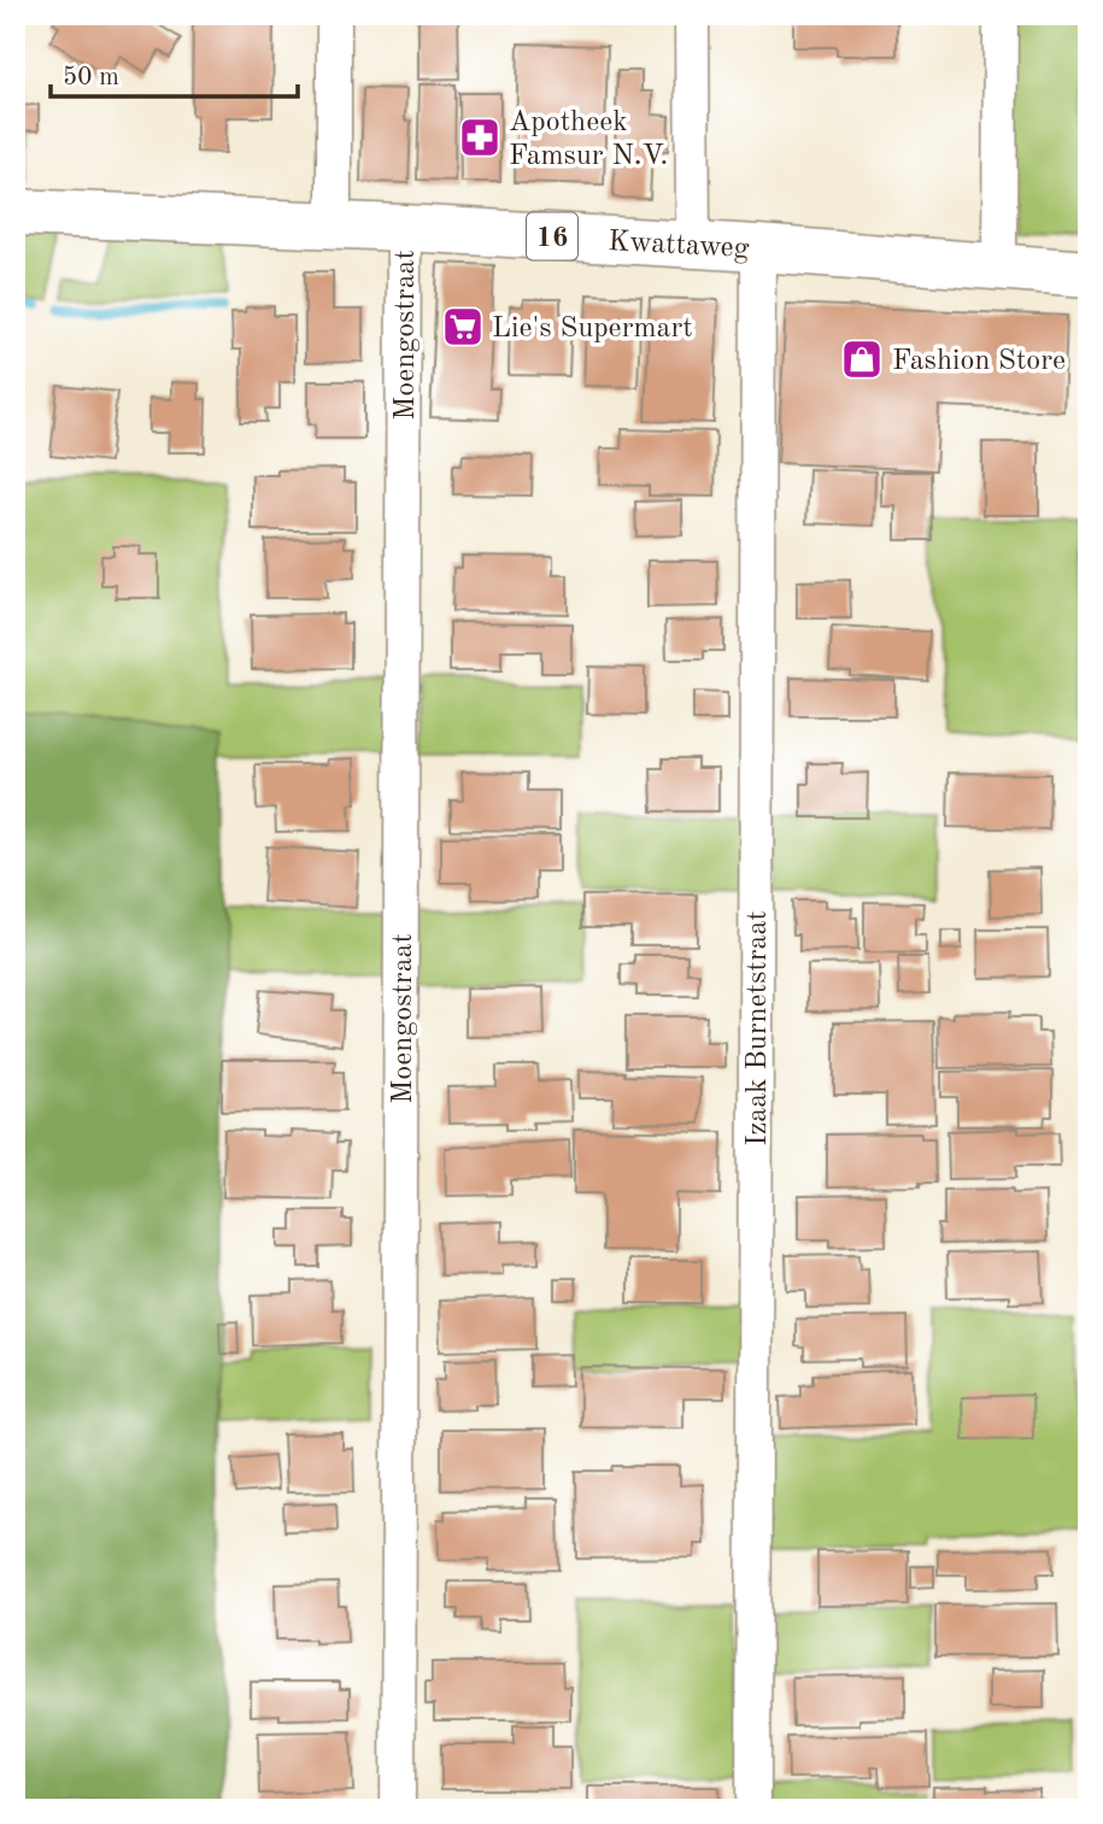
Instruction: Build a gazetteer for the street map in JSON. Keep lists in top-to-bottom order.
{
  "streets": {
    "main road": ["16", "Kwattaweg"],
    "street": ["Moengostraat", "Izaak Burnetstraat"]
  },
  "crossings": [
    ["Kwattaweg", "Moengostraat"],
    ["Kwattaweg", "Izaak Burnetstraat"]
  ],
  "places": {
    "pharmacy": ["Apotheek Famsur N.V."],
    "supermarket": ["Lie's Supermart"],
    "shop": ["Fashion Store"]
  },
  "scale_bar": "50 m"
}
